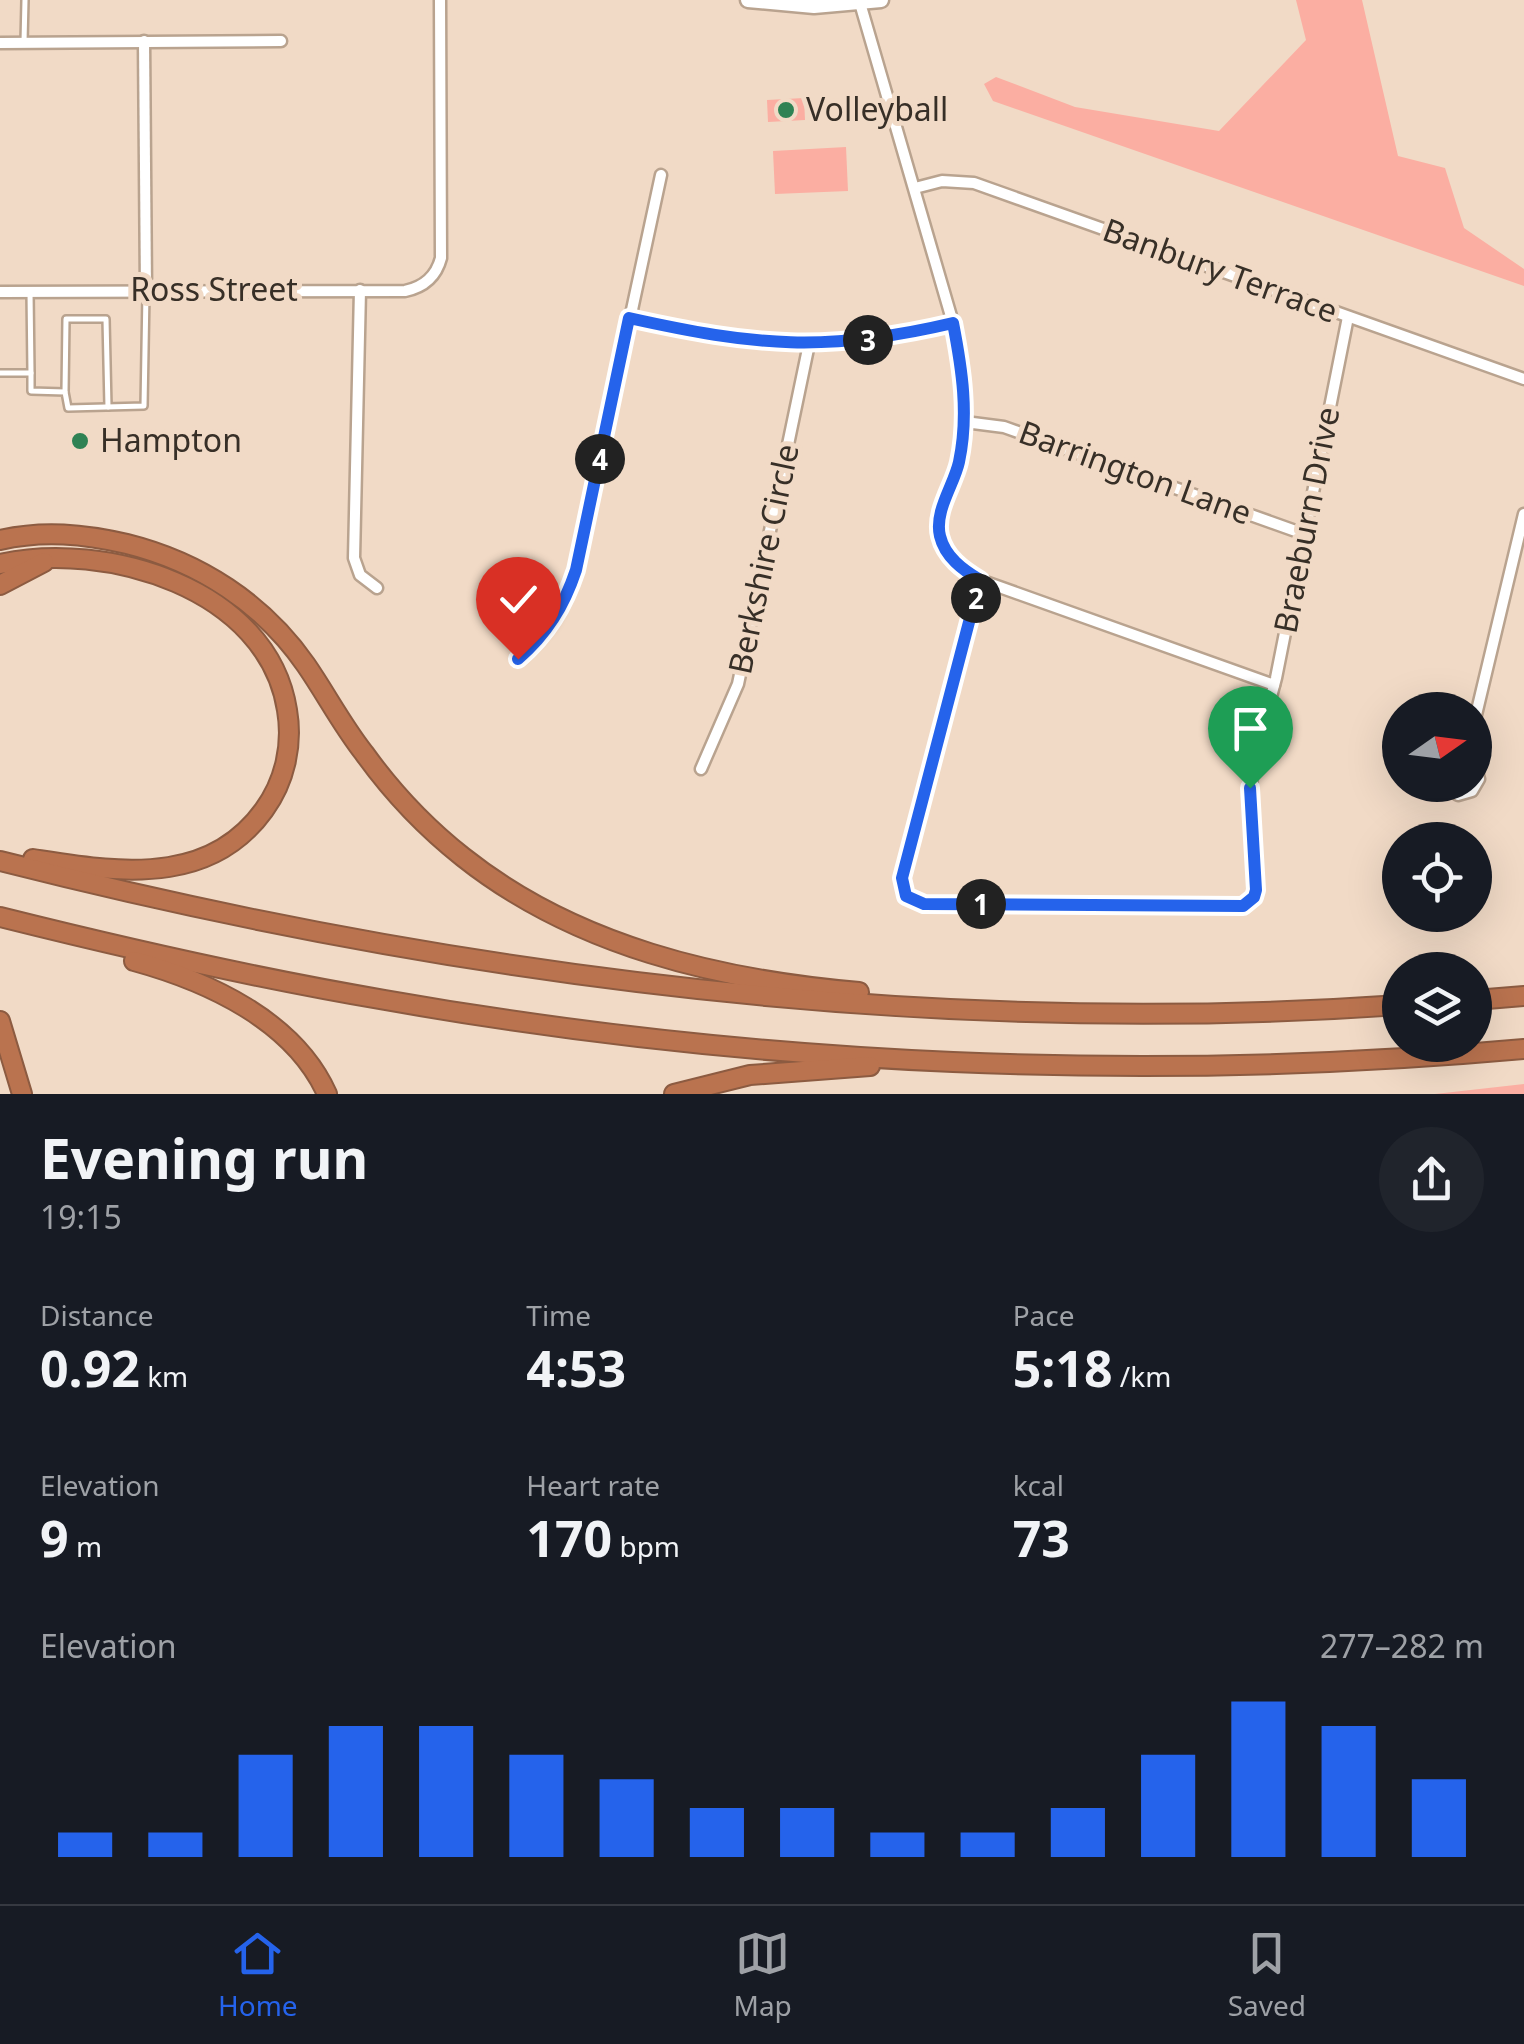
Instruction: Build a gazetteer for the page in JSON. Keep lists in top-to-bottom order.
{
  "streets": {
    "street": [
      "Banbury Terrace",
      "Ross Street",
      "Barrington Lane",
      "Braeburn Drive",
      "Berkshire Circle"
    ]
  },
  "crossings": [
    ["Banbury Terrace", "Braeburn Drive"],
    ["Barrington Lane", "Braeburn Drive"]
  ],
  "places": ["Volleyball", "Hampton"],
  "north": "right",
  "page": {
    "pins": [
      "3",
      "4",
      "2",
      "1"
    ],
    "heading": ["Evening run", "19:15"],
    "stats": [
      ["Distance", "0.92 km"],
      ["Time", "4:53"],
      ["Pace", "5:18 /km"],
      ["Elevation", "9 m"],
      ["Heart rate", "170 bpm"],
      ["kcal", "73"]
    ],
    "chart": ["Elevation", "277–282 m"],
    "tabs": ["Home", "Map", "Saved"]
  }
}
